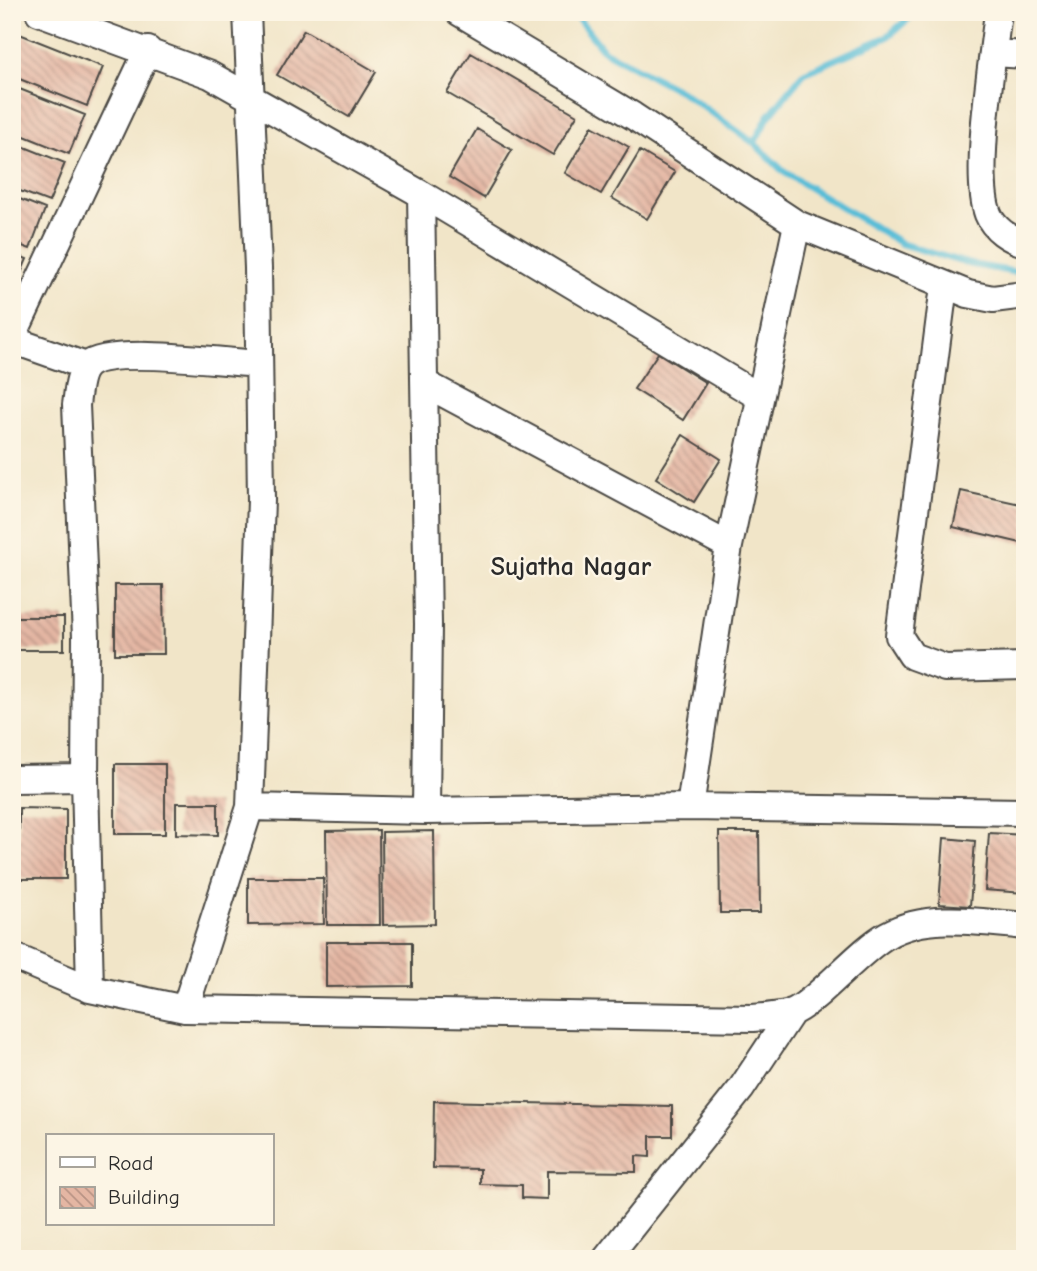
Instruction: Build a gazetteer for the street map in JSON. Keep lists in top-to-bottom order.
{
  "districts": ["Sujatha Nagar"],
  "legend": ["Road", "Building"]
}
